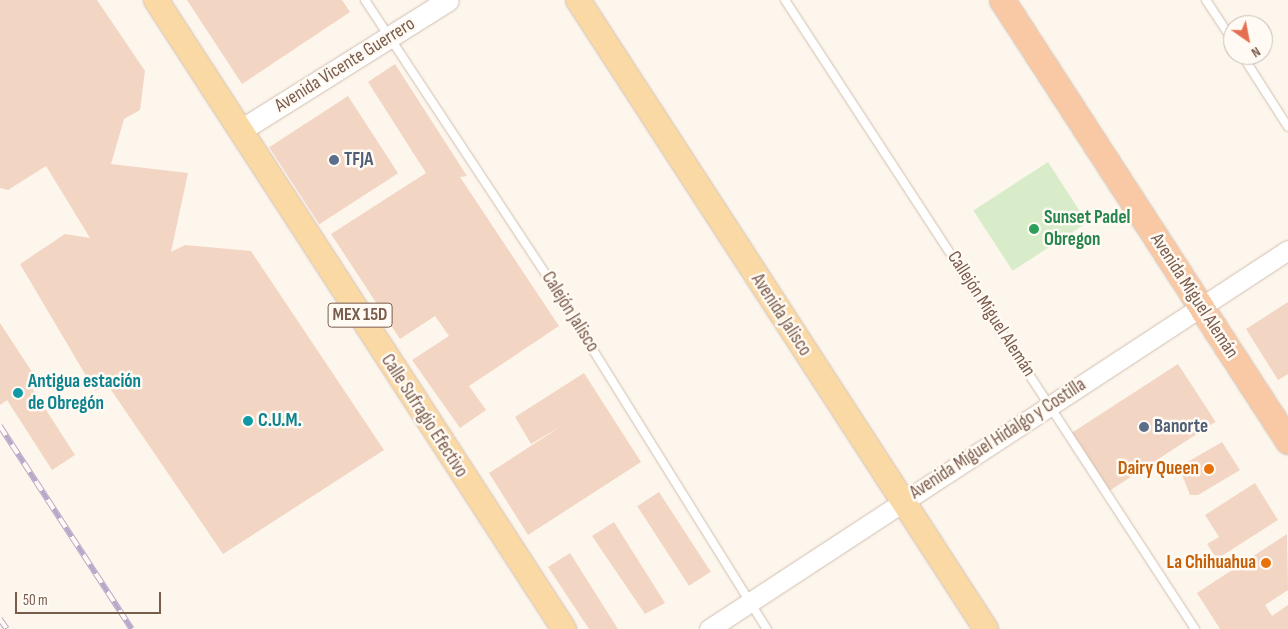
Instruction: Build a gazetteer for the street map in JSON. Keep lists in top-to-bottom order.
{
  "streets": {
    "highway": ["Avenida Miguel Alemán"],
    "main road": [
      "Avenida Vicente Guerrero",
      "MEX 15D",
      "Avenida Jalisco",
      "Calle Sufragio Efectivo"
    ],
    "street": ["Avenida Miguel Hidalgo y Costilla"],
    "lane": ["Calejón Jalisco", "Callejón Miguel Alemán"]
  },
  "crossings": [
    ["Avenida Vicente Guerrero", "Calejón Jalisco"],
    ["Avenida Vicente Guerrero", "Calle Sufragio Efectivo"],
    ["Avenida Miguel Alemán", "Avenida Miguel Hidalgo y Costilla"],
    ["Calejón Jalisco", "Avenida Miguel Hidalgo y Costilla"],
    ["Callejón Miguel Alemán", "Avenida Miguel Hidalgo y Costilla"],
    ["Avenida Jalisco", "Avenida Miguel Hidalgo y Costilla"]
  ],
  "places": [
    "TFJA",
    "Sunset Padel Obregon",
    "Antigua estación de Obregón",
    "C.U.M.",
    "Banorte",
    "Dairy Queen",
    "La Chihuahua"
  ],
  "scale_bar": "50 m",
  "north": "bottom right"
}
